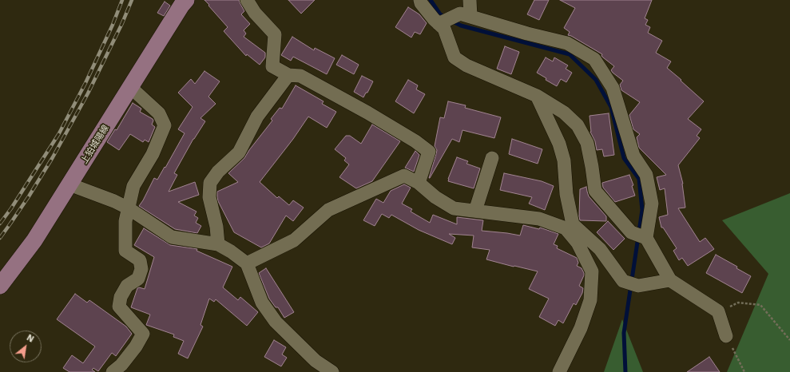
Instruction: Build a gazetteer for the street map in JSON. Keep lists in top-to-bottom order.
{
  "streets": {
    "main road": ["上狛城陽線"]
  },
  "north": "top right"
}
